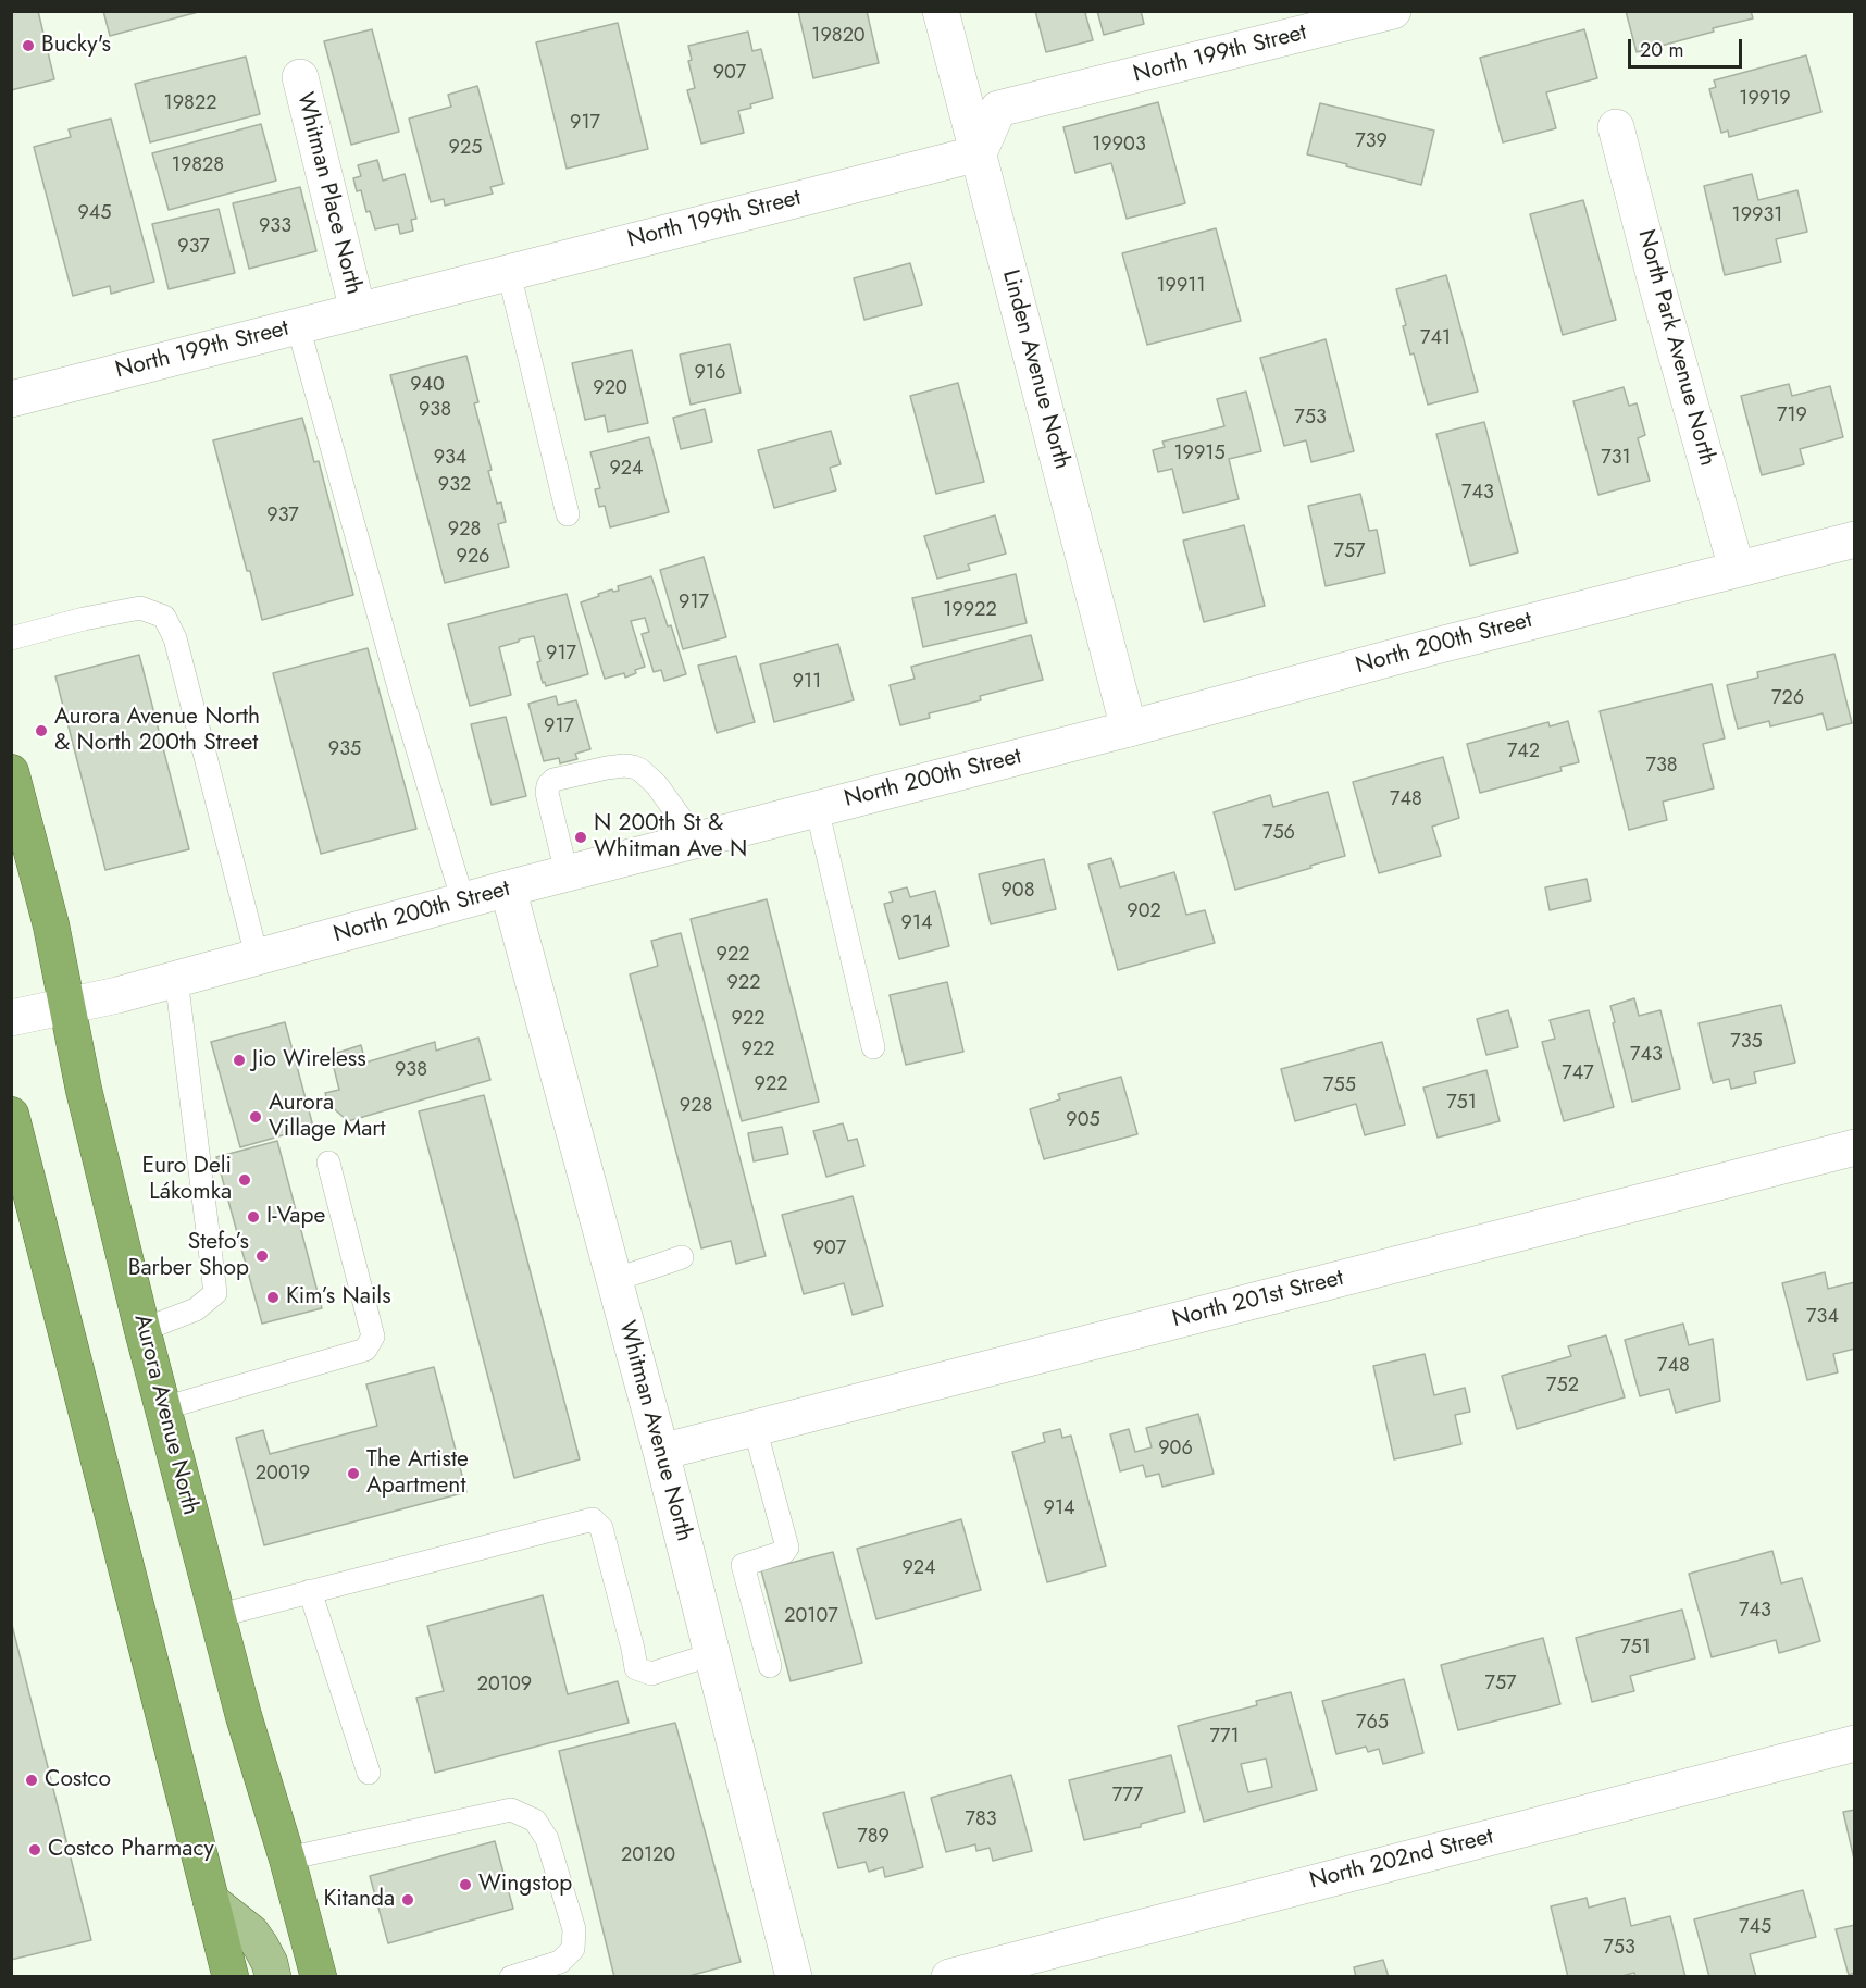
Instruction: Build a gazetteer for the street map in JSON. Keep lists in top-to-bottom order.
{
  "streets": {
    "highway": ["Aurora Avenue North"],
    "street": [
      "North 199th Street",
      "Whitman Place North",
      "North Park Avenue North",
      "Linden Avenue North",
      "North 200th Street",
      "North 201st Street",
      "Whitman Avenue North",
      "North 202nd Street"
    ]
  },
  "crossings": [
    ["North 199th Street", "Whitman Place North"],
    ["North 199th Street", "Linden Avenue North"],
    ["North Park Avenue North", "North 200th Street"],
    ["Linden Avenue North", "North 200th Street"],
    ["North 200th Street", "Aurora Avenue North"],
    ["North 200th Street", "Whitman Avenue North"],
    ["North 201st Street", "Whitman Avenue North"]
  ],
  "places": [
    "Bucky's",
    "Aurora Avenue North & North 200th Street",
    "N 200th St & Whitman Ave N",
    "Jio Wireless",
    "Aurora Village Mart",
    "Euro Deli Lákomka",
    "I-Vape",
    "Stefo’s Barber Shop",
    "Kim’s Nails",
    "The Artiste Apartment",
    "Costco",
    "Costco Pharmacy",
    "Wingstop",
    "Kitanda"
  ],
  "house_numbers": [
    "19820",
    "907",
    "19919",
    "19822",
    "917",
    "739",
    "19903",
    "925",
    "19828",
    "945",
    "19931",
    "933",
    "937",
    "19911",
    "741",
    "916",
    "940",
    "920",
    "938",
    "719",
    "753",
    "19915",
    "934",
    "731",
    "924",
    "932",
    "743",
    "937",
    "928",
    "757",
    "926",
    "917",
    "19922",
    "917",
    "911",
    "726",
    "917",
    "935",
    "742",
    "738",
    "748",
    "756",
    "908",
    "902",
    "914",
    "922",
    "922",
    "922",
    "735",
    "922",
    "743",
    "938",
    "747",
    "922",
    "755",
    "751",
    "928",
    "905",
    "907",
    "734",
    "748",
    "752",
    "906",
    "20019",
    "914",
    "924",
    "743",
    "20107",
    "751",
    "757",
    "20109",
    "765",
    "771",
    "777",
    "783",
    "789",
    "20120",
    "745",
    "753"
  ],
  "scale_bar": "20 m"
}
